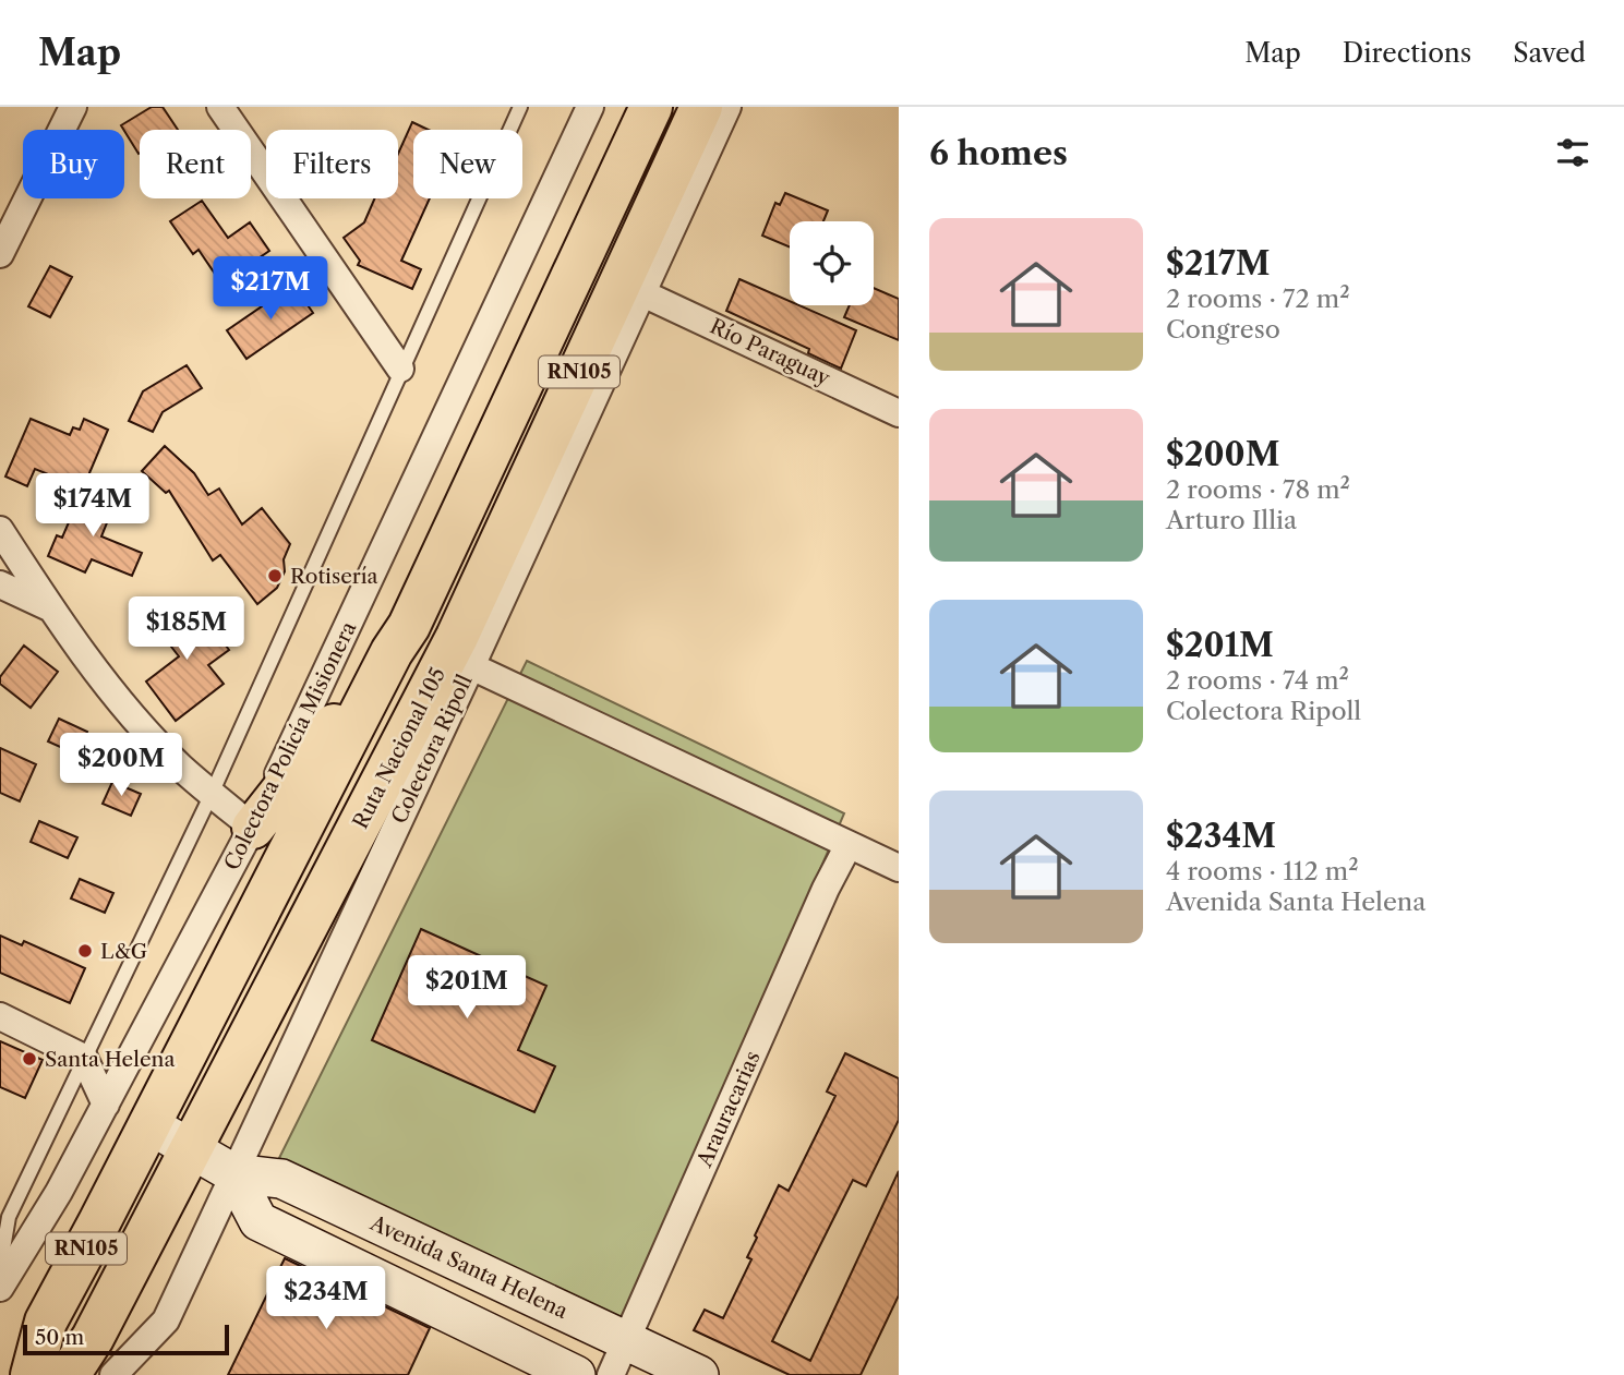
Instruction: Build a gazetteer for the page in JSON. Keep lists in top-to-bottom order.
{
  "streets": {
    "highway": ["RN105", "Ruta Nacional 105"],
    "main road": ["Avenida Santa Helena"],
    "street": [
      "Río Paraguay",
      "Colectora Policía Misionera",
      "Colectora Ripoll",
      "Arauracarias"
    ]
  },
  "crossings": [
    ["Río Paraguay", "Colectora Ripoll"],
    ["RN105", "Avenida Santa Helena"],
    ["Ruta Nacional 105", "Avenida Santa Helena"],
    ["Colectora Ripoll", "Avenida Santa Helena"],
    ["Arauracarias", "Avenida Santa Helena"]
  ],
  "places": ["Rotisería", "L&G", "Santa Helena"],
  "scale_bar": "50 m",
  "page": {
    "header": "Map",
    "nav": ["Map", "Directions", "Saved"],
    "heading": "6 homes",
    "chip": [
      "Buy",
      "Rent",
      "Filters",
      "New"
    ],
    "list": [
      {
        "name": "$217M",
        "note": "2 rooms · 72 m² · Congreso"
      },
      {
        "name": "$200M",
        "note": "2 rooms · 78 m² · Arturo Illia"
      },
      {
        "name": "$201M",
        "note": "2 rooms · 74 m² · Colectora Ripoll"
      },
      {
        "name": "$234M",
        "note": "4 rooms · 112 m² · Avenida Santa Helena"
      }
    ],
    "price": [
      "$217M",
      "$174M",
      "$185M",
      "$200M",
      "$201M",
      "$234M"
    ],
    "scale": "50 m"
  }
}
